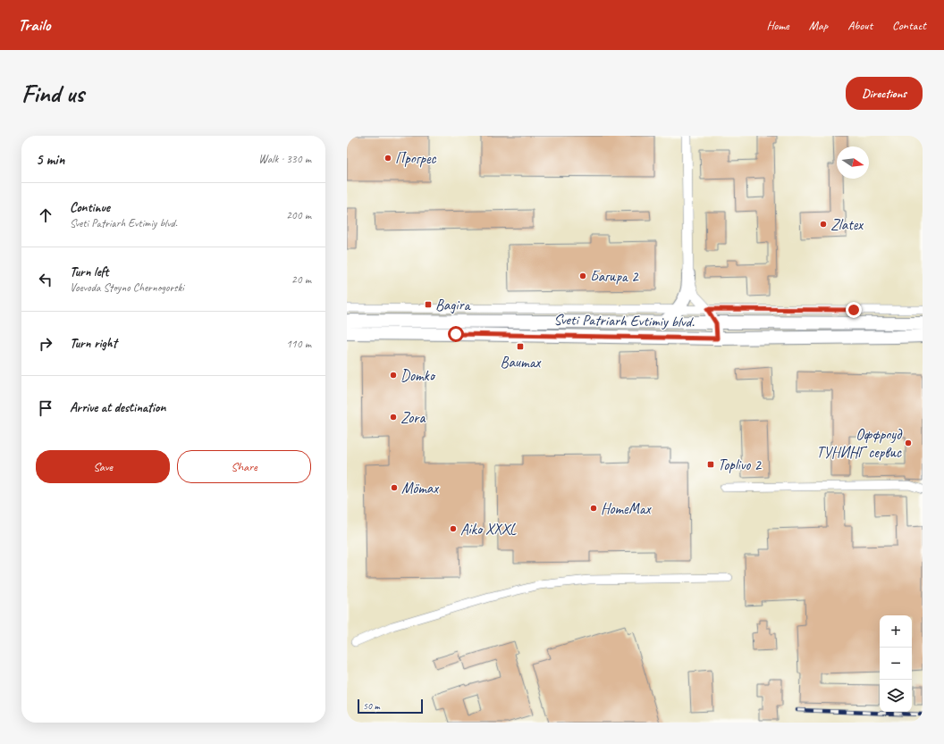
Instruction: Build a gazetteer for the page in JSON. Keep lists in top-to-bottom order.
{
  "streets": {
    "main road": ["Sveti Patriarh Evtimiy blvd."]
  },
  "places": {
    "other": [
      "Прогрес",
      "Zlatex",
      "Багира 2",
      "Domko",
      "Zora",
      "Оффроуд ТУНИНГ сервис",
      "Mömax",
      "HomeMax",
      "Aiko XXXL"
    ],
    "transit": ["Bagira", "Baumax", "Toplivo 2"]
  },
  "scale_bar": "50 m",
  "north": "right",
  "page": {
    "header": "Trailo",
    "nav": [
      "Home",
      "Map",
      "About",
      "Contact"
    ],
    "buttons": [
      "Directions",
      ["Save", "Share"]
    ],
    "title": "Find us",
    "heading": ["5 min", "Walk · 330 m"],
    "list": [
      ["Continue", "Sveti Patriarh Evtimiy blvd.", "200 m"],
      ["Turn left", "Voevoda Stoyno Chernogorski", "20 m"],
      ["Turn right", "110 m"],
      "Arrive at destination"
    ],
    "map_buttons": ["+", "−"],
    "scale": "50 m"
  }
}
